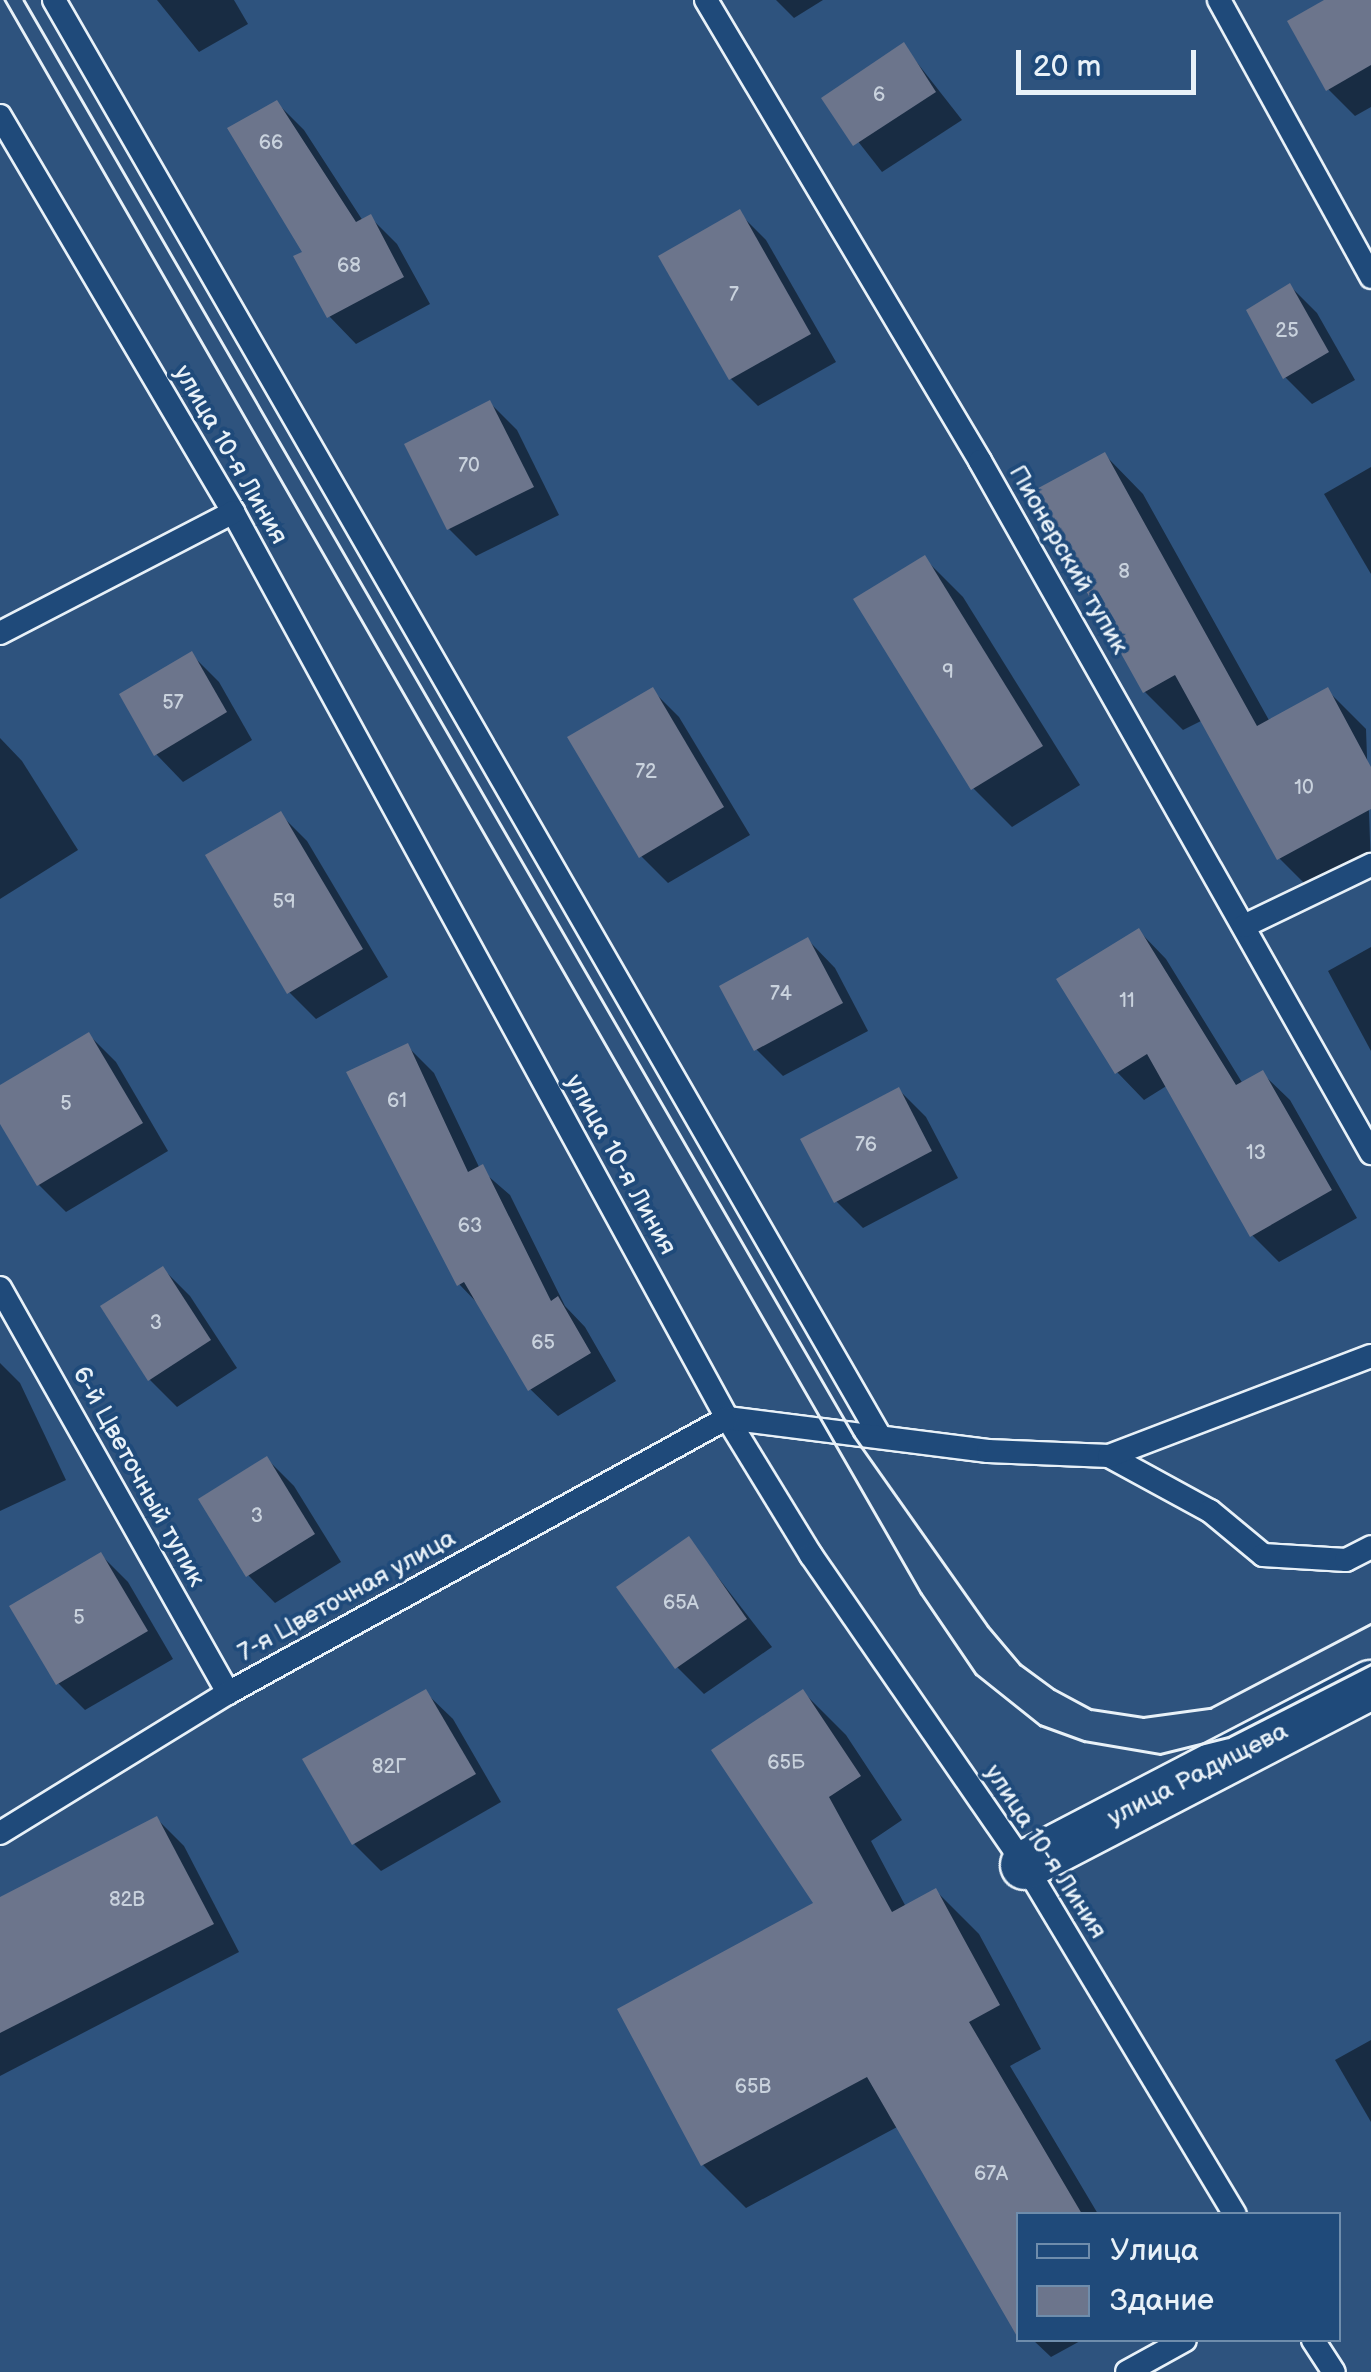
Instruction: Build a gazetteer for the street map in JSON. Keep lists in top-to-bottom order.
{
  "streets": {
    "street": ["улица Радищева"],
    "lane": [
      "улица 10-я Линия",
      "Пионерский тупик",
      "6-й Цветочный тупик",
      "7-я Цветочная улица"
    ]
  },
  "crossings": [
    ["улица 10-я Линия", "7-я Цветочная улица"],
    ["улица 10-я Линия", "улица Радищева"],
    ["6-й Цветочный тупик", "7-я Цветочная улица"]
  ],
  "house_numbers": [
    "6",
    "66",
    "68",
    "7",
    "25",
    "70",
    "8",
    "9",
    "57",
    "72",
    "10",
    "59",
    "74",
    "11",
    "61",
    "5",
    "76",
    "13",
    "63",
    "3",
    "65",
    "3",
    "65А",
    "5",
    "65Б",
    "82Г",
    "82В",
    "65В",
    "67А"
  ],
  "legend": ["Улица", "Здание"],
  "scale_bar": "20 m"
}
